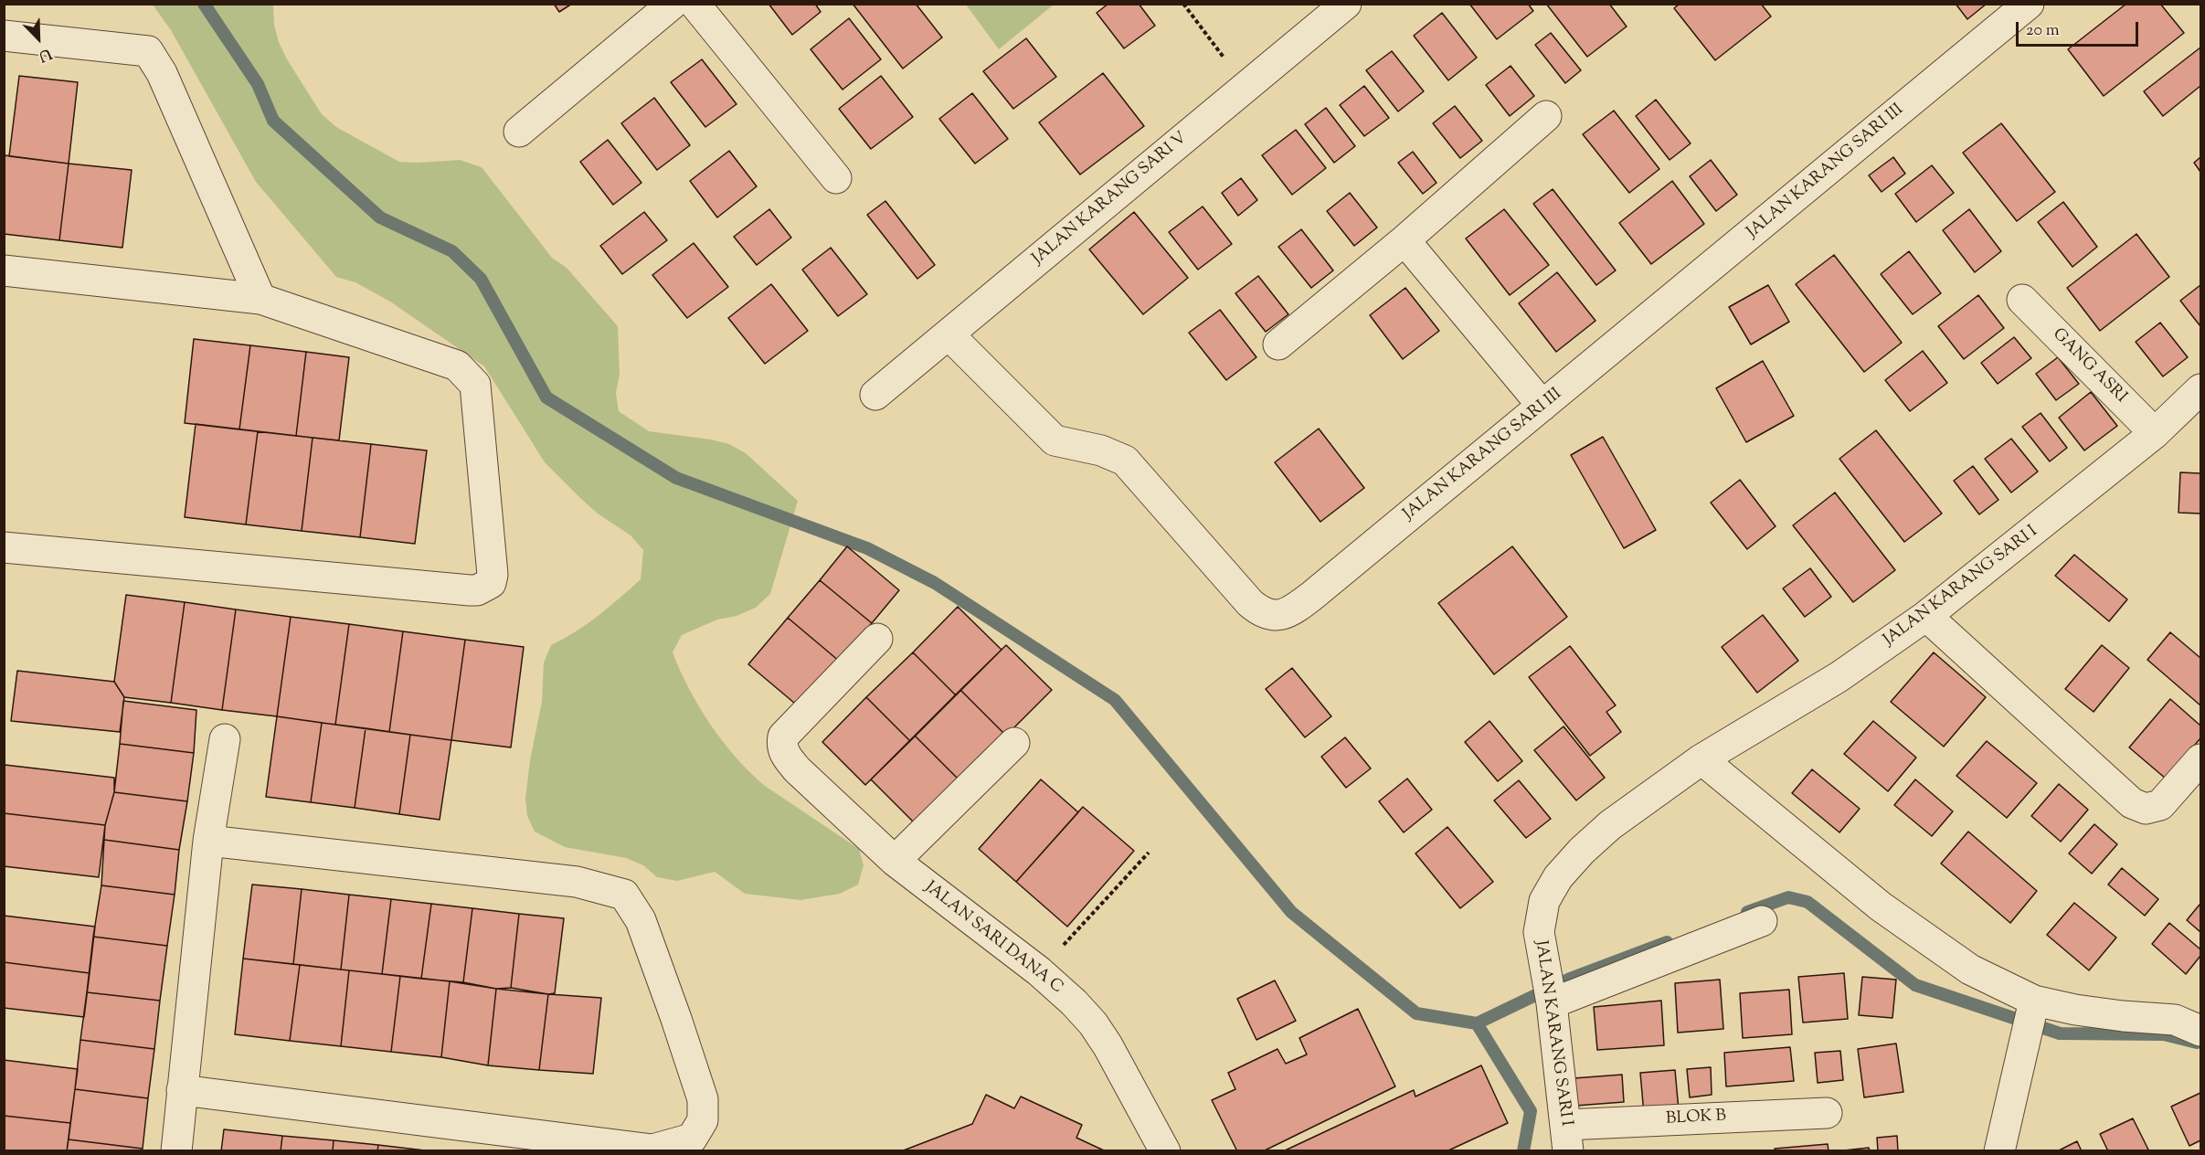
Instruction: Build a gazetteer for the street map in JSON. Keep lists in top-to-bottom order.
{
  "streets": {
    "street": [
      "JALAN KARANG SARI III",
      "JALAN KARANG SARI V",
      "GANG ASRI",
      "JALAN KARANG SARI I",
      "JALAN SARI DANA C",
      "BLOK B"
    ]
  },
  "crossings": [
    ["JALAN KARANG SARI III", "JALAN KARANG SARI V"],
    ["GANG ASRI", "JALAN KARANG SARI I"],
    ["JALAN KARANG SARI I", "BLOK B"]
  ],
  "scale_bar": "20 m",
  "north": "bottom right"
}
